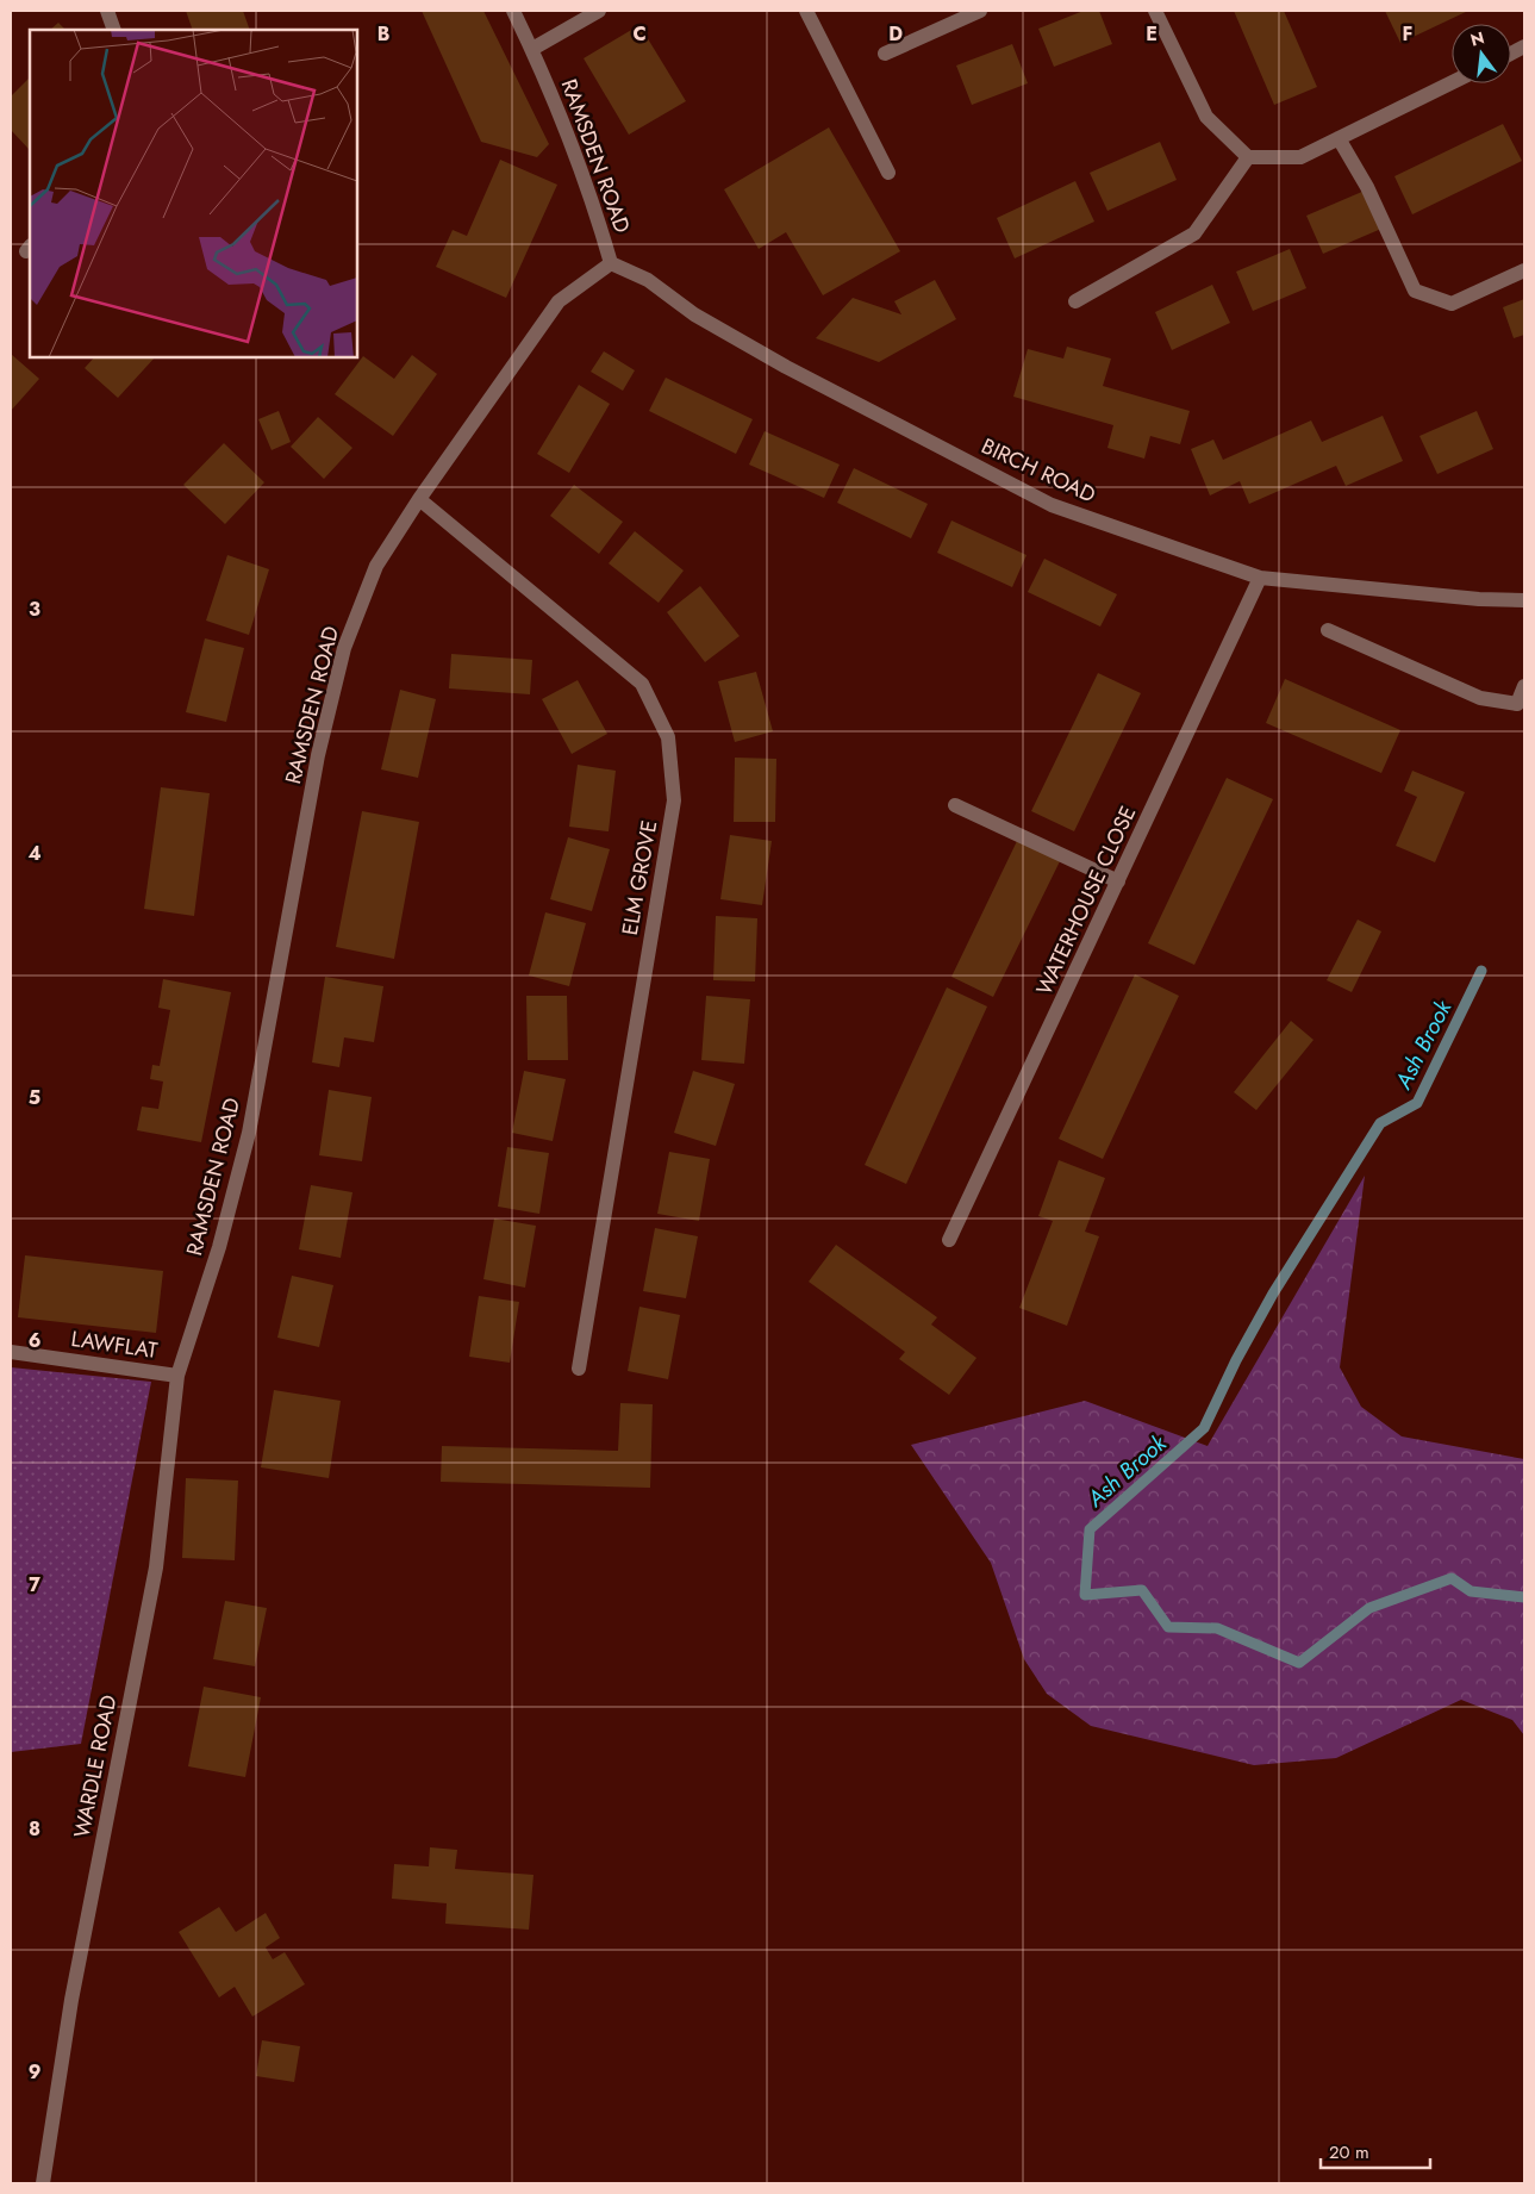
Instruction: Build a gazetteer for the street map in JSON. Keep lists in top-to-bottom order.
{
  "streets": {
    "street": [
      "RAMSDEN ROAD",
      "BIRCH ROAD",
      "ELM GROVE",
      "WATERHOUSE CLOSE",
      "LAWFLAT",
      "WARDLE ROAD"
    ]
  },
  "crossings": [
    ["RAMSDEN ROAD", "BIRCH ROAD"],
    ["RAMSDEN ROAD", "ELM GROVE"],
    ["RAMSDEN ROAD", "WARDLE ROAD"],
    ["BIRCH ROAD", "WATERHOUSE CLOSE"],
    ["LAWFLAT", "WARDLE ROAD"]
  ],
  "water": ["Ash Brook"],
  "scale_bar": "20 m",
  "north": "top",
  "grid": {
    "columns": [
      "B",
      "C",
      "D",
      "E",
      "F"
    ],
    "rows": [
      "3",
      "4",
      "5",
      "6",
      "7",
      "8",
      "9"
    ]
  }
}
